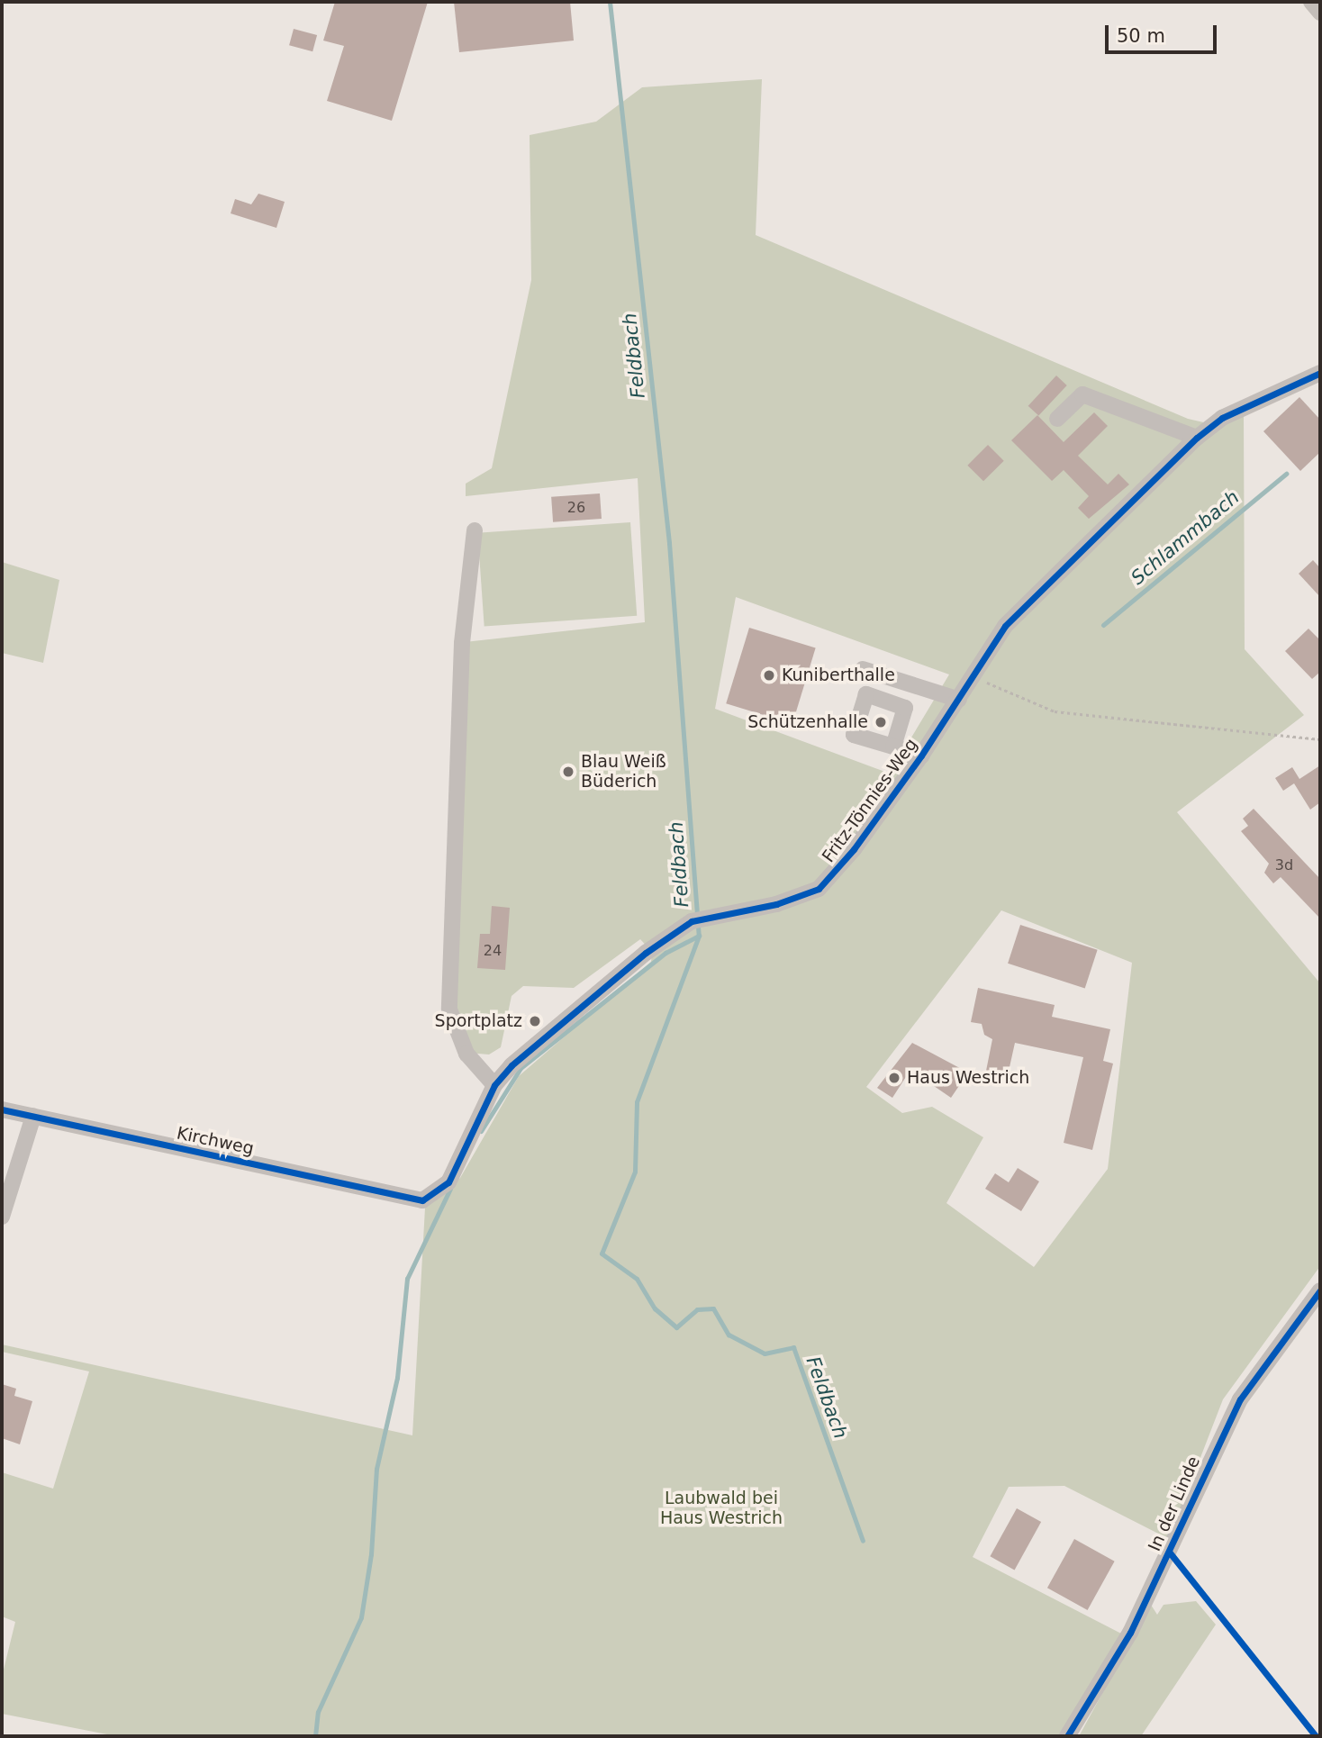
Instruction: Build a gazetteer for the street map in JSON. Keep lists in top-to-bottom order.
{
  "streets": {
    "street": ["Fritz-Tönnies-Weg", "Kirchweg", "In der Linde"]
  },
  "crossings": [
    ["Fritz-Tönnies-Weg", "Kirchweg"]
  ],
  "water": ["Feldbach", "Schlammbach"],
  "parks": ["Laubwald bei Haus Westrich"],
  "places": [
    "Kuniberthalle",
    "Schützenhalle",
    "Blau Weiß Büderich",
    "Sportplatz",
    "Haus Westrich"
  ],
  "house_numbers": ["26", "3d", "24"],
  "scale_bar": "50 m"
}
